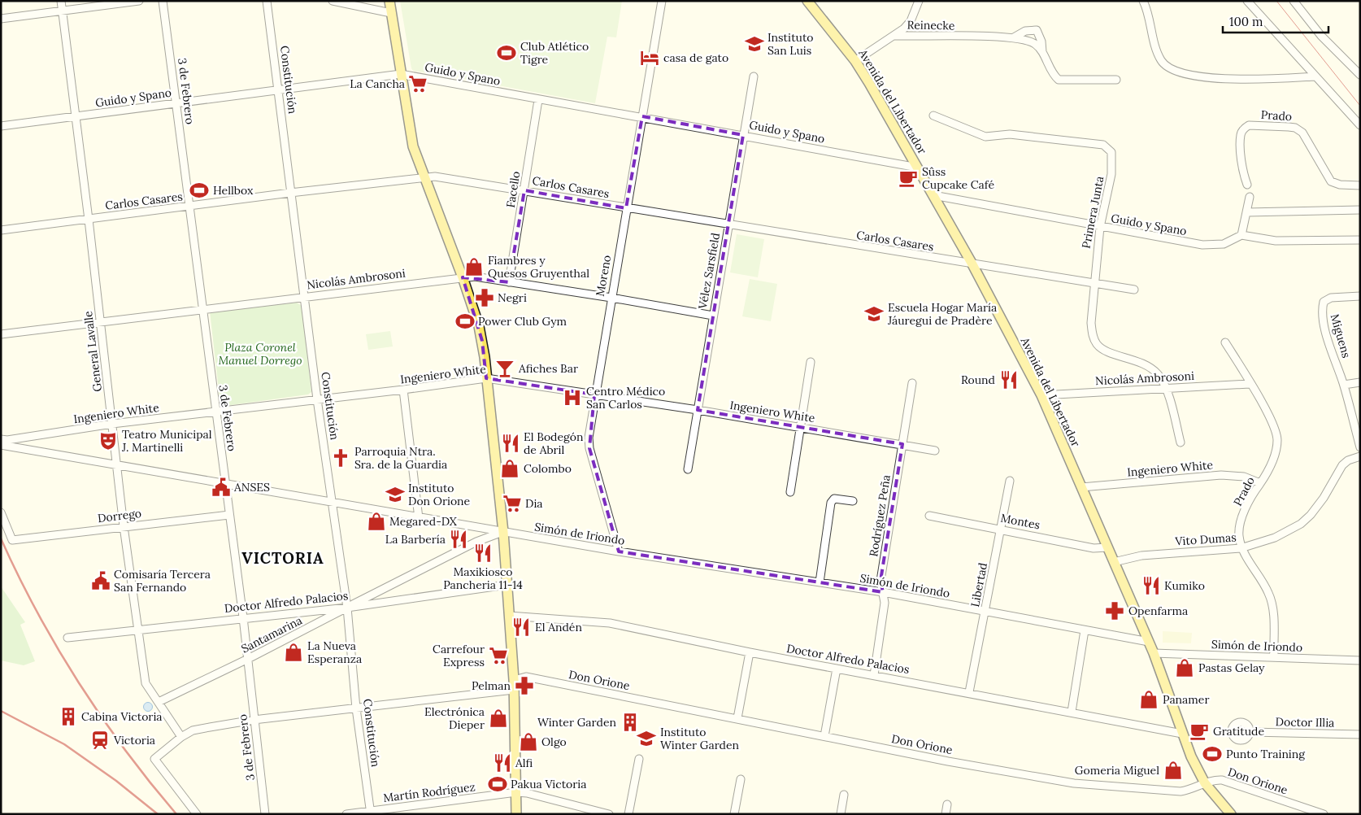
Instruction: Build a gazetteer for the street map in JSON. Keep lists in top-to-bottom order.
{
  "streets": {
    "main road": ["Avenida del Libertador"],
    "street": [
      "Reinecke",
      "Guido y Spano",
      "Constitución",
      "3 de Febrero",
      "Prado",
      "Carlos Casares",
      "Facello",
      "Primera Junta",
      "Vélez Sarsfield",
      "Moreno",
      "Nicolás Ambrosoni",
      "Miguens",
      "General Lavalle",
      "Ingeniero White",
      "Dorrego",
      "Rodríguez Peña",
      "Montes",
      "Simón de Iriondo",
      "Vito Dumas",
      "Libertad",
      "Doctor Alfredo Palacios",
      "Santamarina",
      "Don Orione",
      "Doctor Illia",
      "Martín Rodríguez"
    ]
  },
  "crossings": [
    ["Reinecke", "Avenida del Libertador"],
    ["Guido y Spano", "Constitución"],
    ["Guido y Spano", "3 de Febrero"],
    ["Guido y Spano", "Avenida del Libertador"],
    ["Guido y Spano", "Facello"],
    ["Guido y Spano", "Primera Junta"],
    ["Guido y Spano", "Vélez Sarsfield"],
    ["Guido y Spano", "Moreno"],
    ["Guido y Spano", "General Lavalle"],
    ["Constitución", "Carlos Casares"],
    ["Constitución", "Nicolás Ambrosoni"],
    ["Constitución", "Ingeniero White"],
    ["Constitución", "Simón de Iriondo"],
    ["Constitución", "Doctor Alfredo Palacios"],
    ["Constitución", "Santamarina"],
    ["Constitución", "Martín Rodríguez"],
    ["3 de Febrero", "Carlos Casares"],
    ["3 de Febrero", "Nicolás Ambrosoni"],
    ["3 de Febrero", "Ingeniero White"],
    ["3 de Febrero", "Dorrego"],
    ["3 de Febrero", "Simón de Iriondo"],
    ["3 de Febrero", "Doctor Alfredo Palacios"],
    ["3 de Febrero", "Santamarina"],
    ["Avenida del Libertador", "Carlos Casares"],
    ["Avenida del Libertador", "Nicolás Ambrosoni"],
    ["Avenida del Libertador", "Ingeniero White"],
    ["Avenida del Libertador", "Montes"],
    ["Avenida del Libertador", "Simón de Iriondo"],
    ["Avenida del Libertador", "Vito Dumas"],
    ["Avenida del Libertador", "Doctor Alfredo Palacios"],
    ["Avenida del Libertador", "Don Orione"],
    ["Prado", "Nicolás Ambrosoni"],
    ["Prado", "Ingeniero White"],
    ["Prado", "Vito Dumas"],
    ["Carlos Casares", "Facello"],
    ["Carlos Casares", "Primera Junta"],
    ["Carlos Casares", "Vélez Sarsfield"],
    ["Carlos Casares", "Moreno"],
    ["Carlos Casares", "General Lavalle"],
    ["Facello", "Nicolás Ambrosoni"],
    ["Primera Junta", "Nicolás Ambrosoni"],
    ["Vélez Sarsfield", "Nicolás Ambrosoni"],
    ["Vélez Sarsfield", "Ingeniero White"],
    ["Moreno", "Nicolás Ambrosoni"],
    ["Moreno", "Ingeniero White"],
    ["Moreno", "Simón de Iriondo"],
    ["Nicolás Ambrosoni", "General Lavalle"],
    ["General Lavalle", "Ingeniero White"],
    ["General Lavalle", "Dorrego"],
    ["General Lavalle", "Simón de Iriondo"],
    ["General Lavalle", "Doctor Alfredo Palacios"],
    ["General Lavalle", "Santamarina"],
    ["Ingeniero White", "Rodríguez Peña"],
    ["Ingeniero White", "Simón de Iriondo"],
    ["Rodríguez Peña", "Simón de Iriondo"],
    ["Rodríguez Peña", "Doctor Alfredo Palacios"],
    ["Montes", "Libertad"],
    ["Simón de Iriondo", "Libertad"],
    ["Simón de Iriondo", "Santamarina"],
    ["Libertad", "Doctor Alfredo Palacios"],
    ["Doctor Alfredo Palacios", "Santamarina"]
  ],
  "districts": ["VICTORIA"],
  "parks": ["Plaza Coronel Manuel Dorrego"],
  "places": {
    "school or university": [
      "Instituto San Luis",
      "Escuela Hogar María Jáuregui de Pradère",
      "Instituto Don Orione",
      "Instituto Winter Garden"
    ],
    "sports": [
      "Club Atlético Tigre",
      "Hellbox",
      "Power Club Gym",
      "Punto Training",
      "Pakua Victoria"
    ],
    "hotel": ["casa de gato"],
    "supermarket": ["La Cancha", "Dia", "Carrefour Express"],
    "cafe": ["Sûss Cupcake Café", "Gratitude"],
    "shop": [
      "Fiambres y Quesos Gruyenthal",
      "Colombo",
      "Megared-DX",
      "La Nueva Esperanza",
      "Pastas Gelay",
      "Panamer",
      "Electrónica Dieper",
      "Olgo",
      "Gomeria Miguel"
    ],
    "pharmacy": ["Negri", "Openfarma", "Pelman"],
    "bar": ["Afiches Bar"],
    "restaurant": [
      "Round",
      "El Bodegón de Abril",
      "La Barbería",
      "Maxikiosco Pancheria 11-14",
      "Kumiko",
      "El Andén",
      "Alfi"
    ],
    "hospital": ["Centro Médico San Carlos"],
    "theatre": ["Teatro Municipal J. Martinelli"],
    "church": ["Parroquia Ntra. Sra. de la Guardia"],
    "public building": ["ANSES", "Comisaría Tercera San Fernando"],
    "building": ["Cabina Victoria", "Winter Garden"],
    "station": ["Victoria"]
  },
  "scale_bar": "100 m"
}
